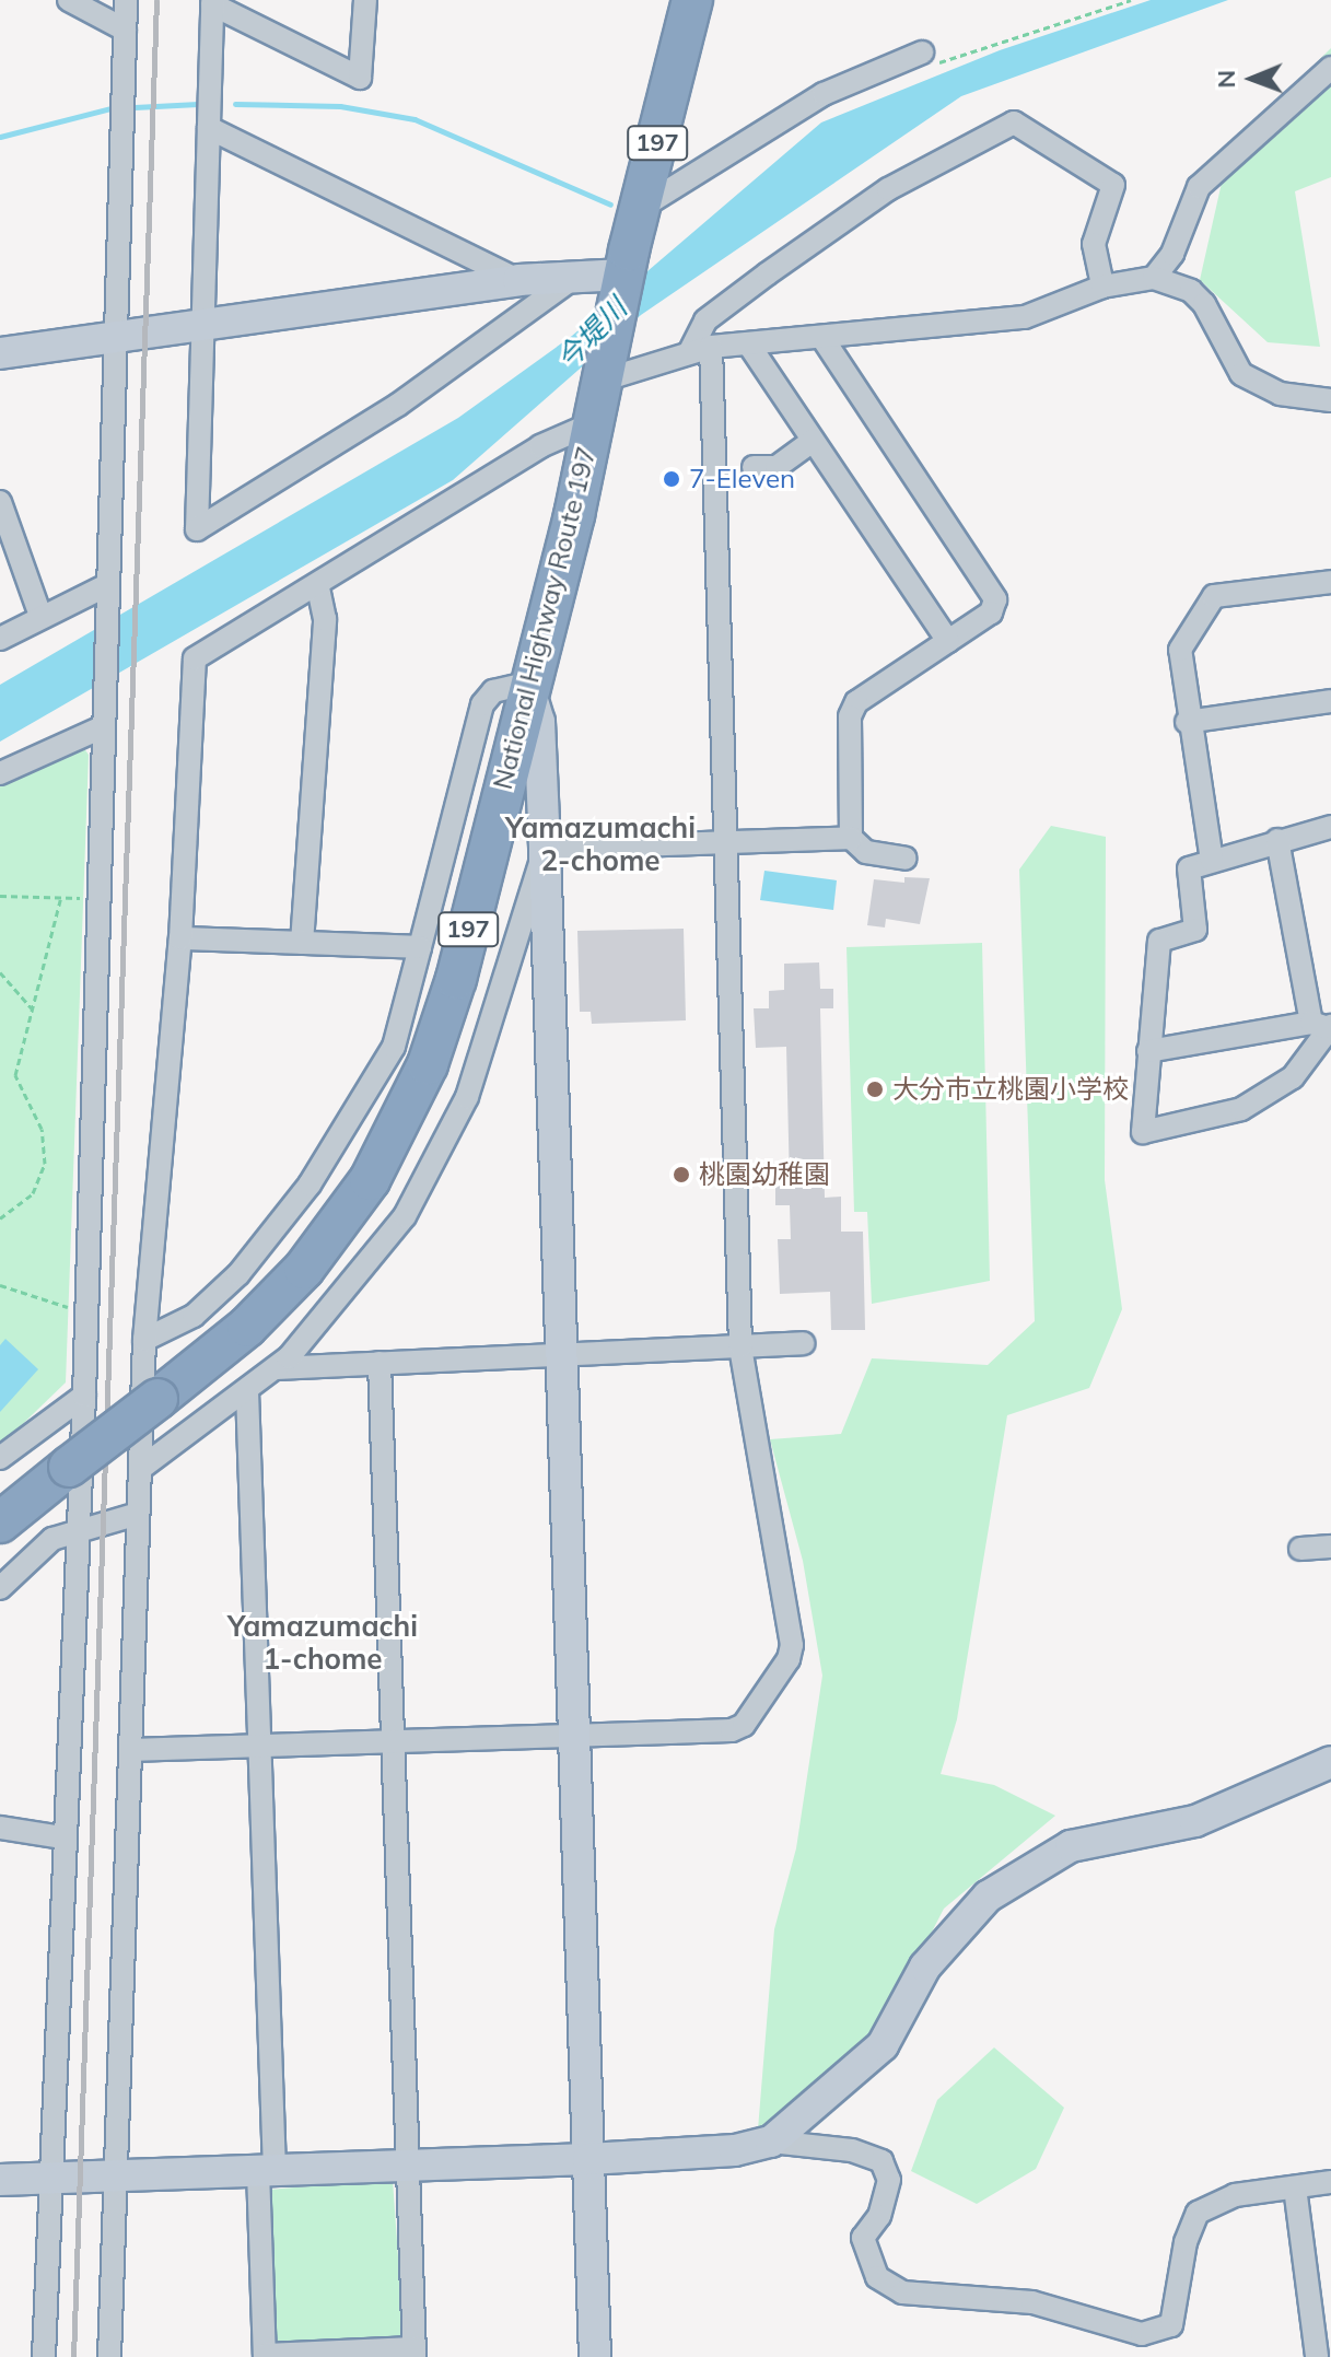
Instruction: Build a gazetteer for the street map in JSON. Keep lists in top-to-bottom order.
{
  "streets": {
    "highway": ["197", "National Highway Route 197"]
  },
  "districts": ["Yamazumachi 2-chome", "Yamazumachi 1-chome"],
  "water": ["今堤川"],
  "places": ["7-Eleven", "大分市立桃園小学校", "桃園幼稚園"],
  "north": "left"
}
